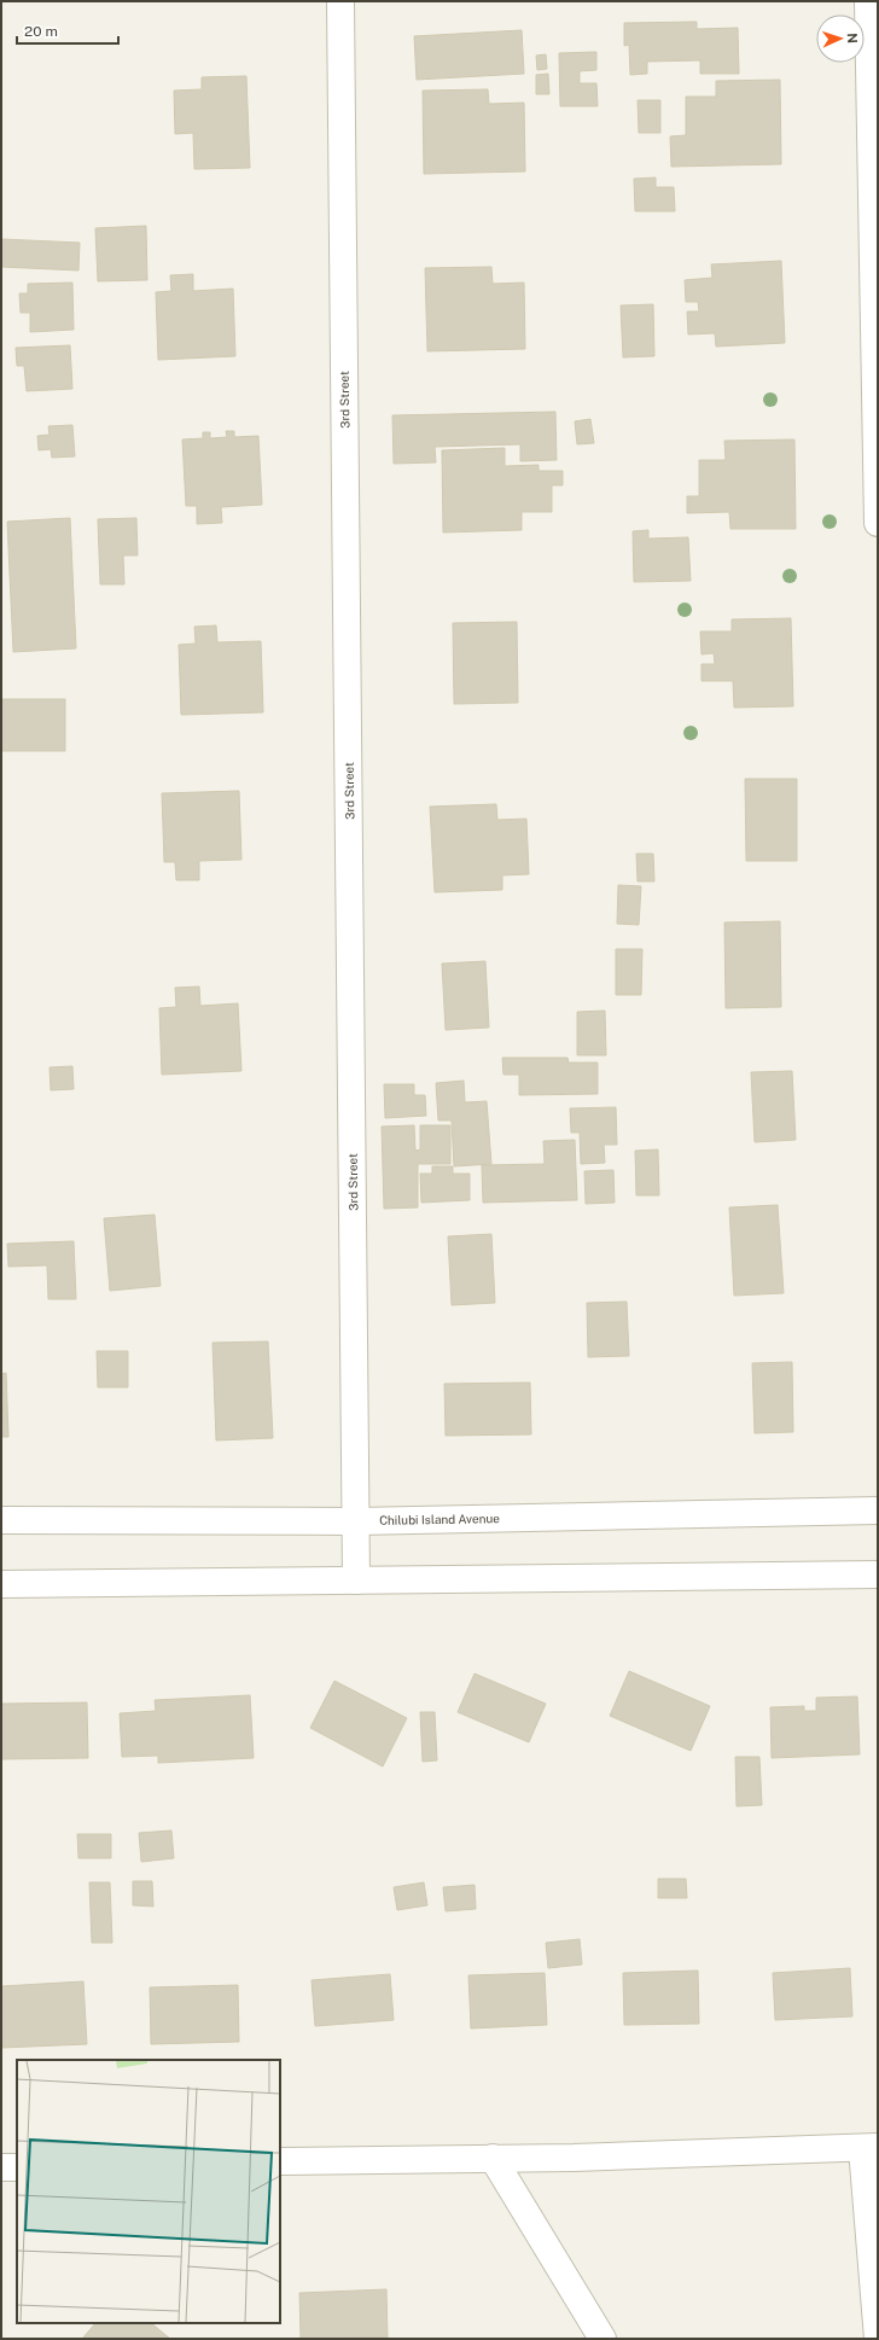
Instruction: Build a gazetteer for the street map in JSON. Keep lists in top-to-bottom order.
{
  "streets": {
    "street": ["3rd Street", "Chilubi Island Avenue"]
  },
  "crossings": [
    ["3rd Street", "Chilubi Island Avenue"]
  ],
  "scale_bar": "20 m",
  "north": "right"
}
